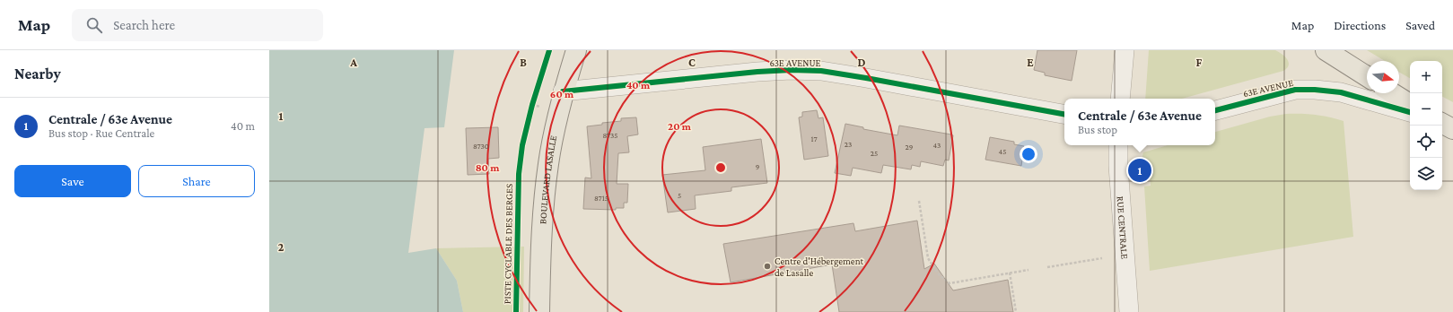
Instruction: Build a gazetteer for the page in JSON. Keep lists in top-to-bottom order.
{
  "streets": {
    "main road": ["BOULEVARD LASALLE"],
    "street": ["63E AVENUE", "RUE CENTRALE"],
    "cycle path": ["PISTE CYCLABLE DES BERGES"]
  },
  "crossings": [
    ["63E AVENUE", "BOULEVARD LASALLE"]
  ],
  "places": ["Centre d'Hébergement de Lasalle"],
  "house_numbers": [
    "8735",
    "17",
    "23",
    "43",
    "8730",
    "29",
    "45",
    "25",
    "9",
    "5",
    "8715"
  ],
  "north": "right",
  "page": {
    "header": "Map",
    "search": "Search here",
    "nav": ["Map", "Directions", "Saved"],
    "heading": "Nearby",
    "map_buttons": ["+", "−"],
    "list": [
      {
        "mark": "1",
        "name": "Centrale / 63e Avenue",
        "note": "Bus stop · Rue Centrale",
        "value": "40 m"
      }
    ],
    "popup": ["Centrale / 63e Avenue", "Bus stop"],
    "buttons": ["Save", "Share"],
    "pins": "1"
  },
  "grid": {
    "columns": [
      "A",
      "B",
      "C",
      "D",
      "E",
      "F"
    ],
    "rows": ["1", "2"]
  },
  "rings": [
    "40 m",
    "60 m",
    "20 m",
    "80 m"
  ]
}
